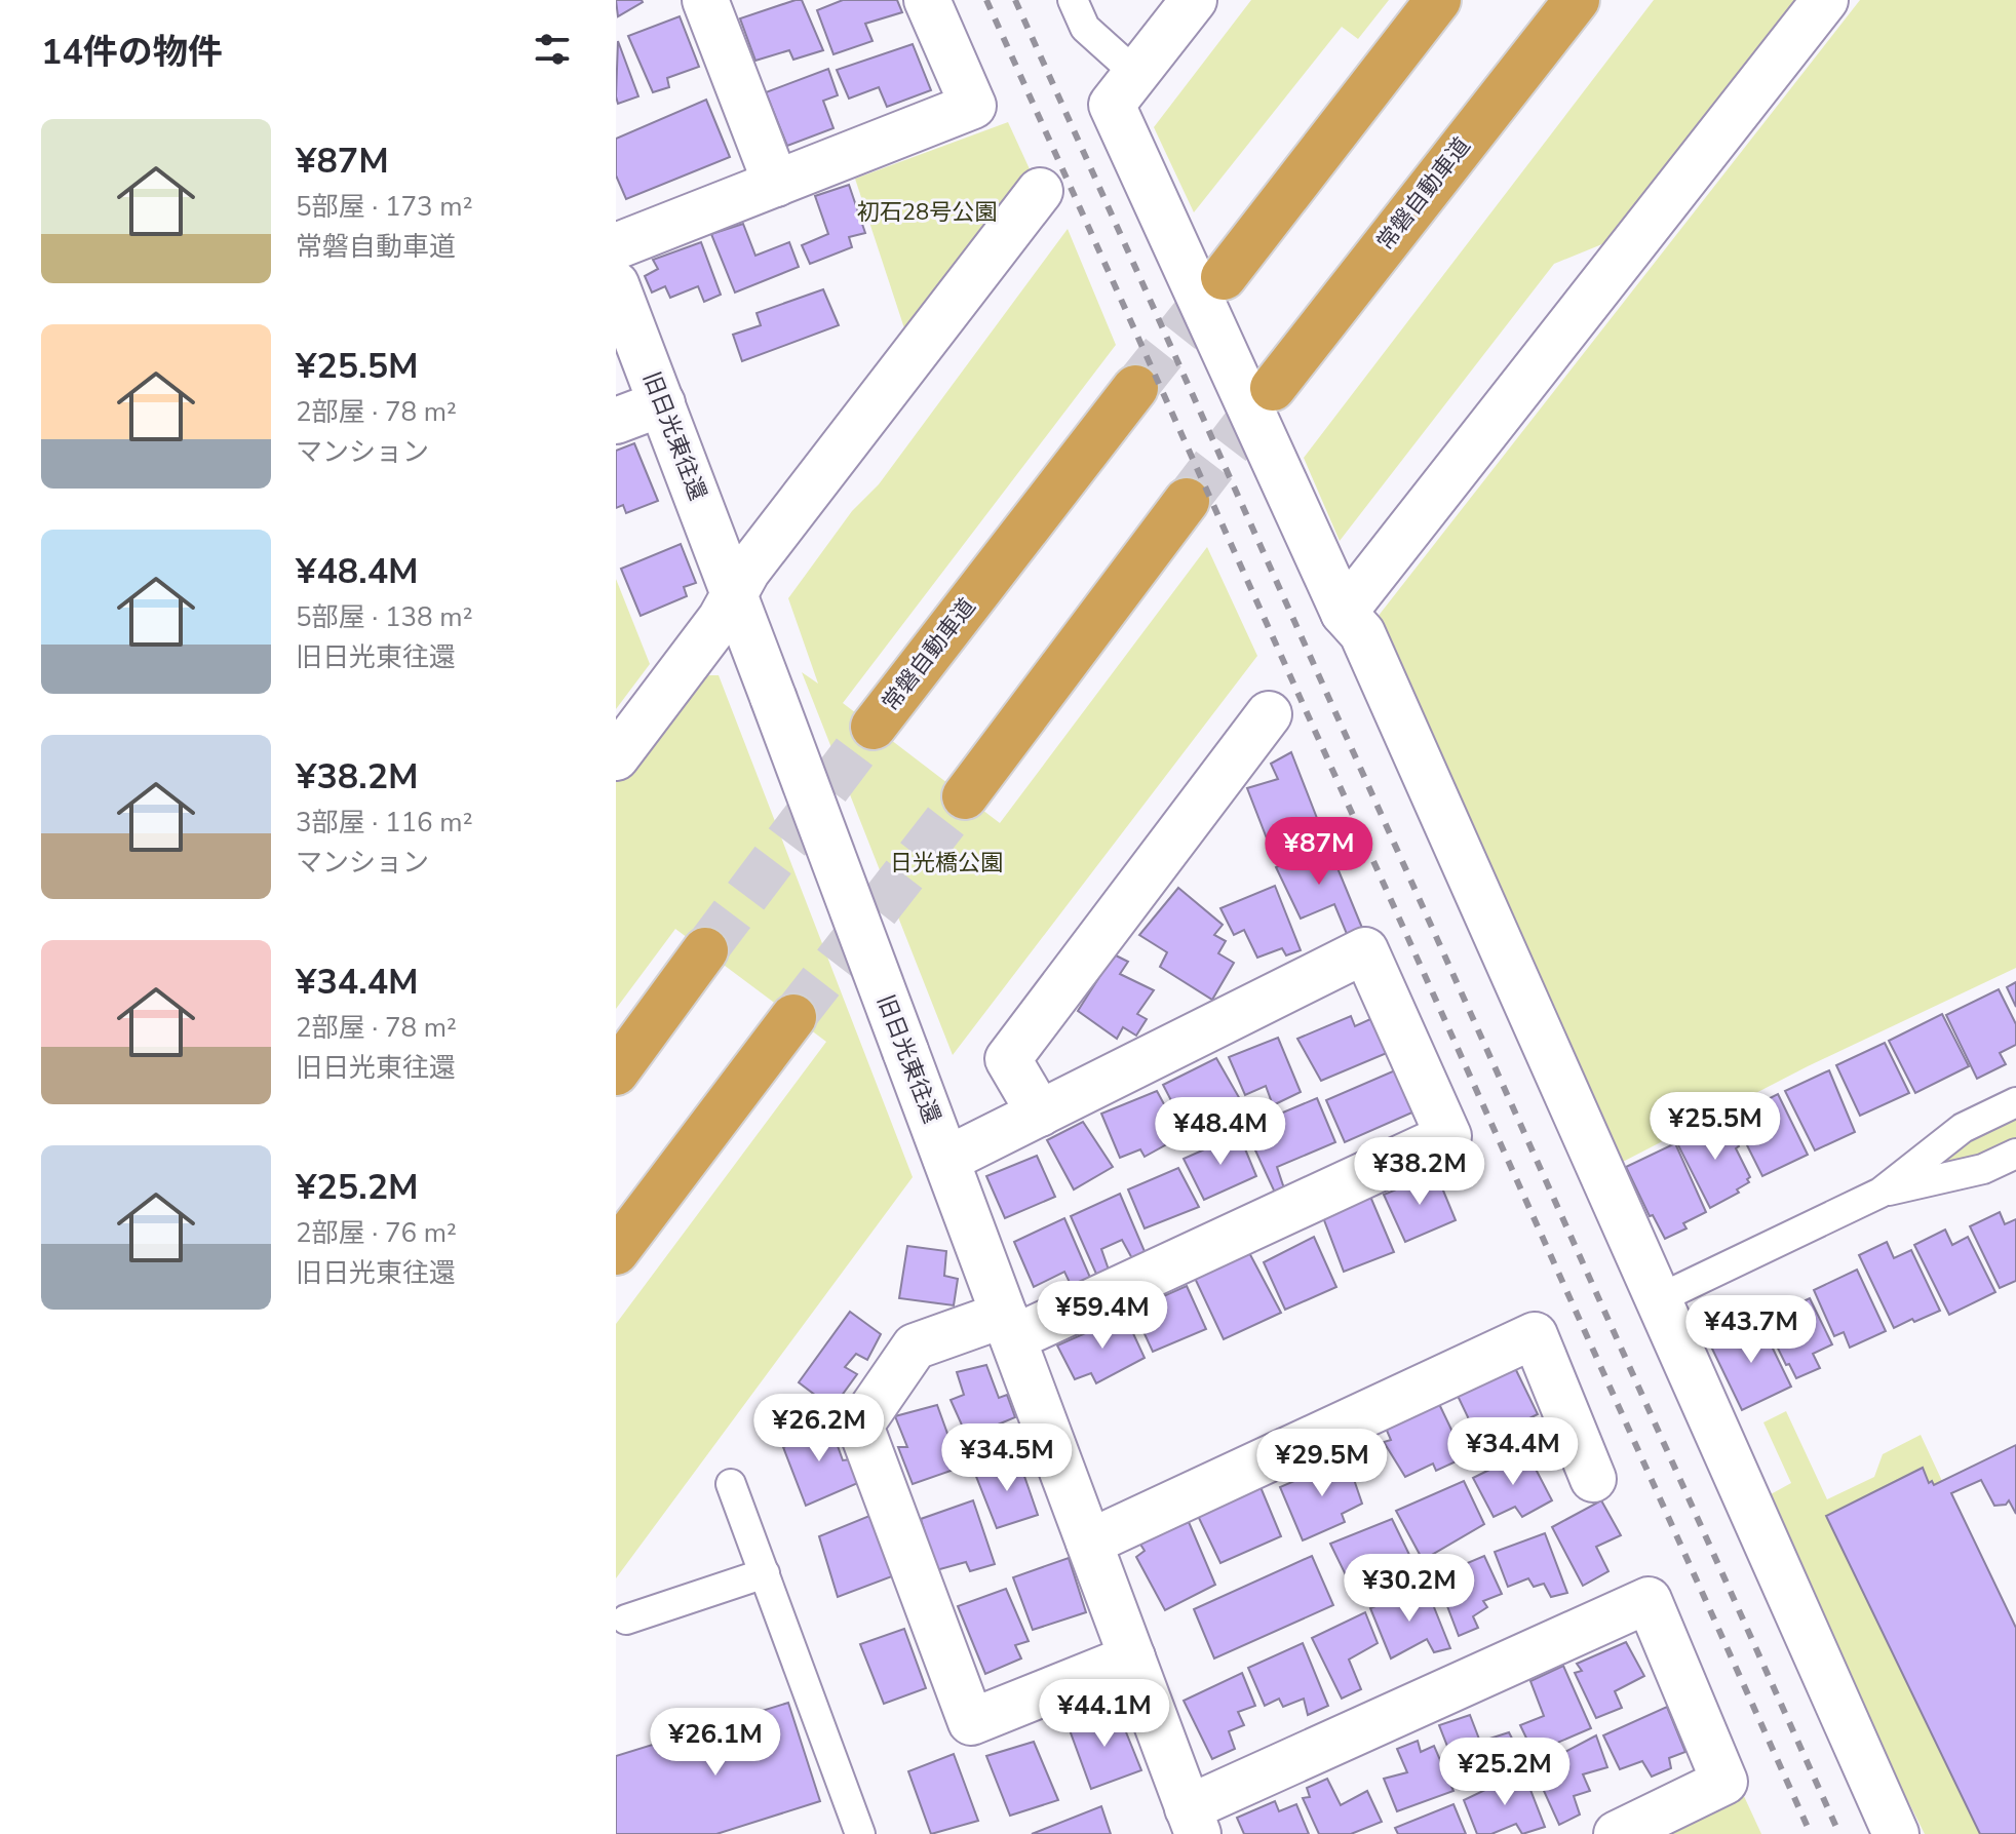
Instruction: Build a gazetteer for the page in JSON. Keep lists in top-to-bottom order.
{
  "streets": {
    "highway": ["常磐自動車道"],
    "street": ["旧日光東往還"]
  },
  "parks": ["初石28号公園", "日光橋公園"],
  "page": {
    "heading": "14件の物件",
    "list": [
      {
        "name": "¥87M",
        "note": "5部屋 · 173 m² · 常磐自動車道"
      },
      {
        "name": "¥25.5M",
        "note": "2部屋 · 78 m² · マンション"
      },
      {
        "name": "¥48.4M",
        "note": "5部屋 · 138 m² · 旧日光東往還"
      },
      {
        "name": "¥38.2M",
        "note": "3部屋 · 116 m² · マンション"
      },
      {
        "name": "¥34.4M",
        "note": "2部屋 · 78 m² · 旧日光東往還"
      },
      {
        "name": "¥25.2M",
        "note": "2部屋 · 76 m² · 旧日光東往還"
      }
    ],
    "price": [
      "¥87M",
      "¥25.5M",
      "¥48.4M",
      "¥38.2M",
      "¥59.4M",
      "¥43.7M",
      "¥26.2M",
      "¥34.4M",
      "¥34.5M",
      "¥29.5M",
      "¥30.2M",
      "¥44.1M",
      "¥26.1M",
      "¥25.2M"
    ]
  }
}
